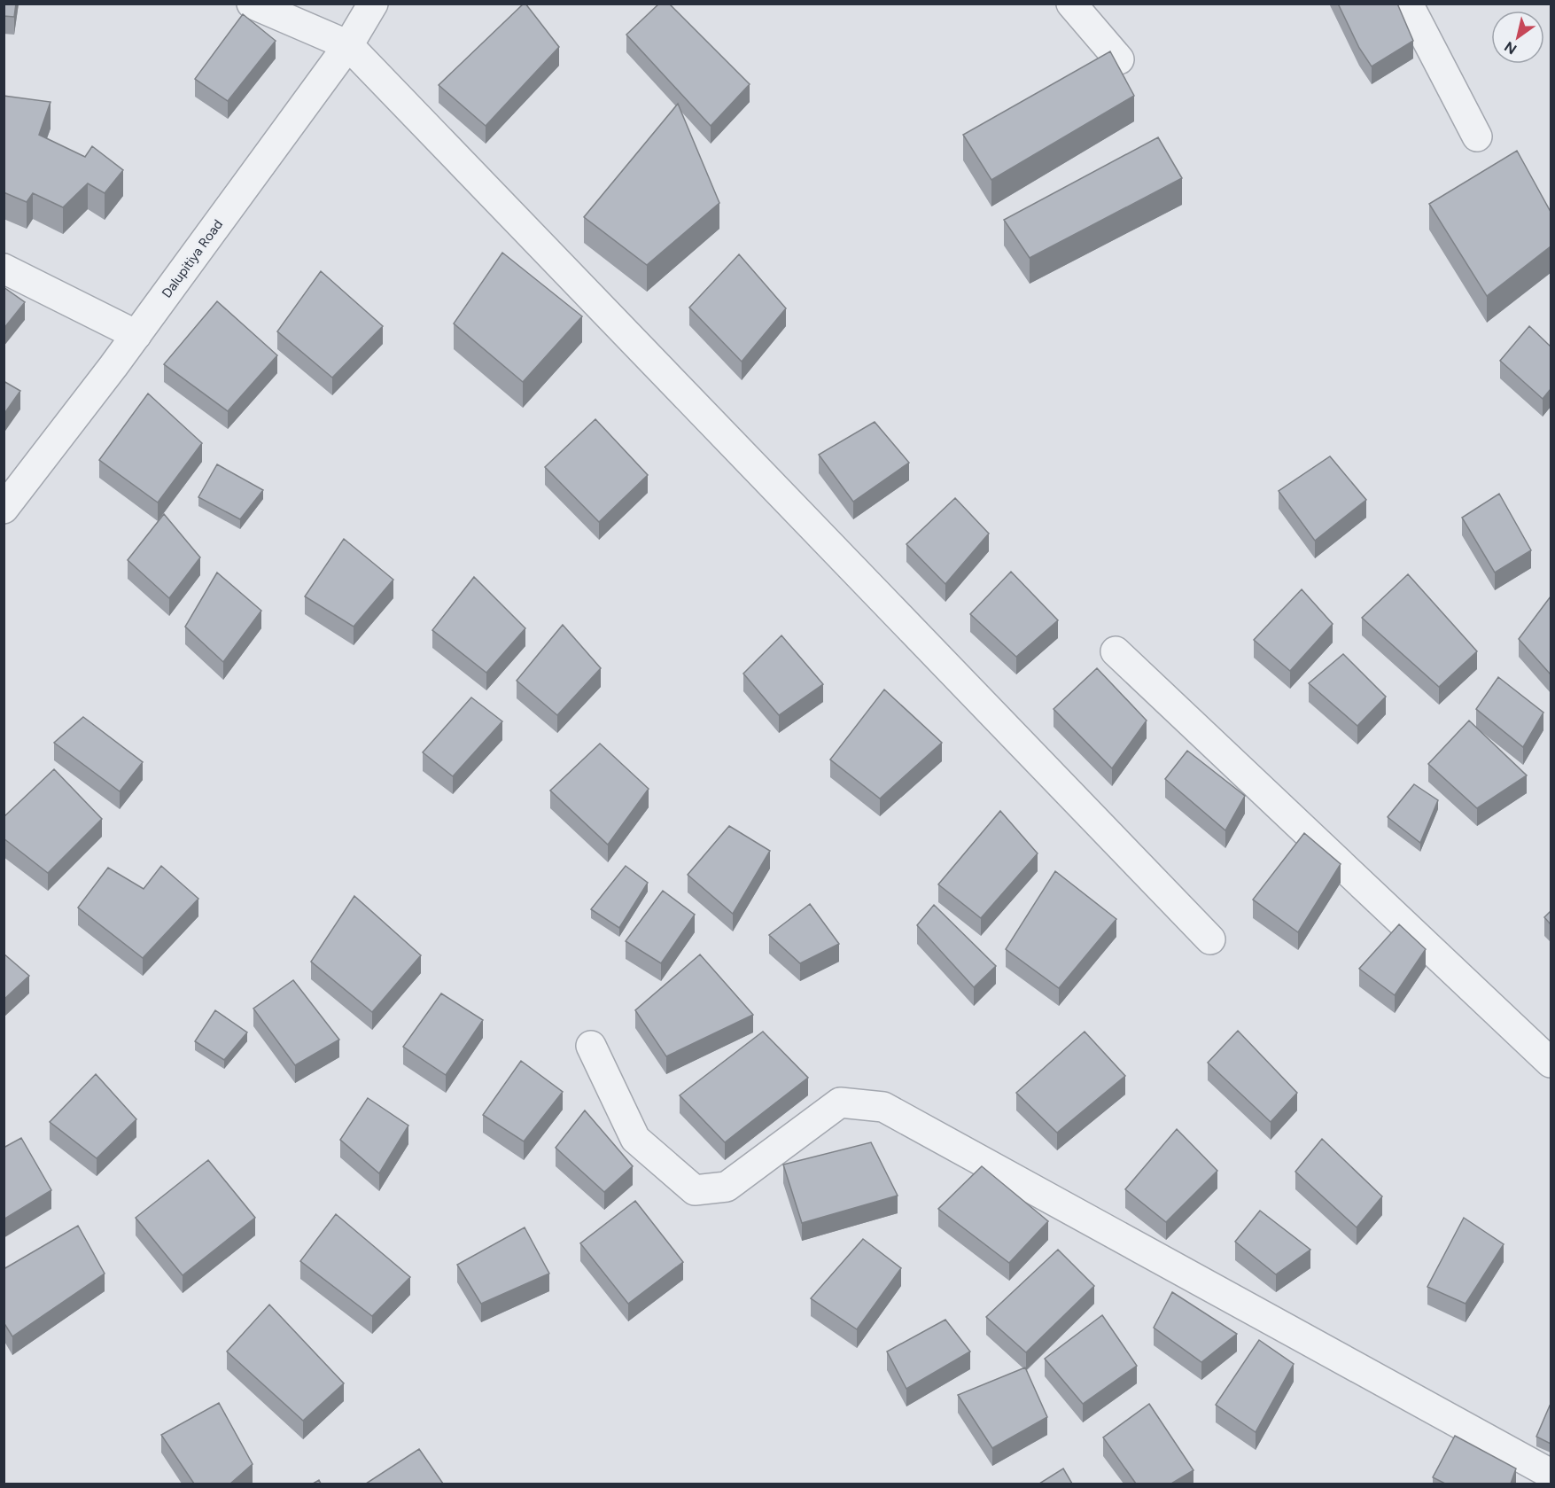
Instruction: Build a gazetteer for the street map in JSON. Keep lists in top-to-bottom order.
{
  "streets": {
    "street": ["Dalupitiya Road"]
  },
  "north": "bottom left"
}
